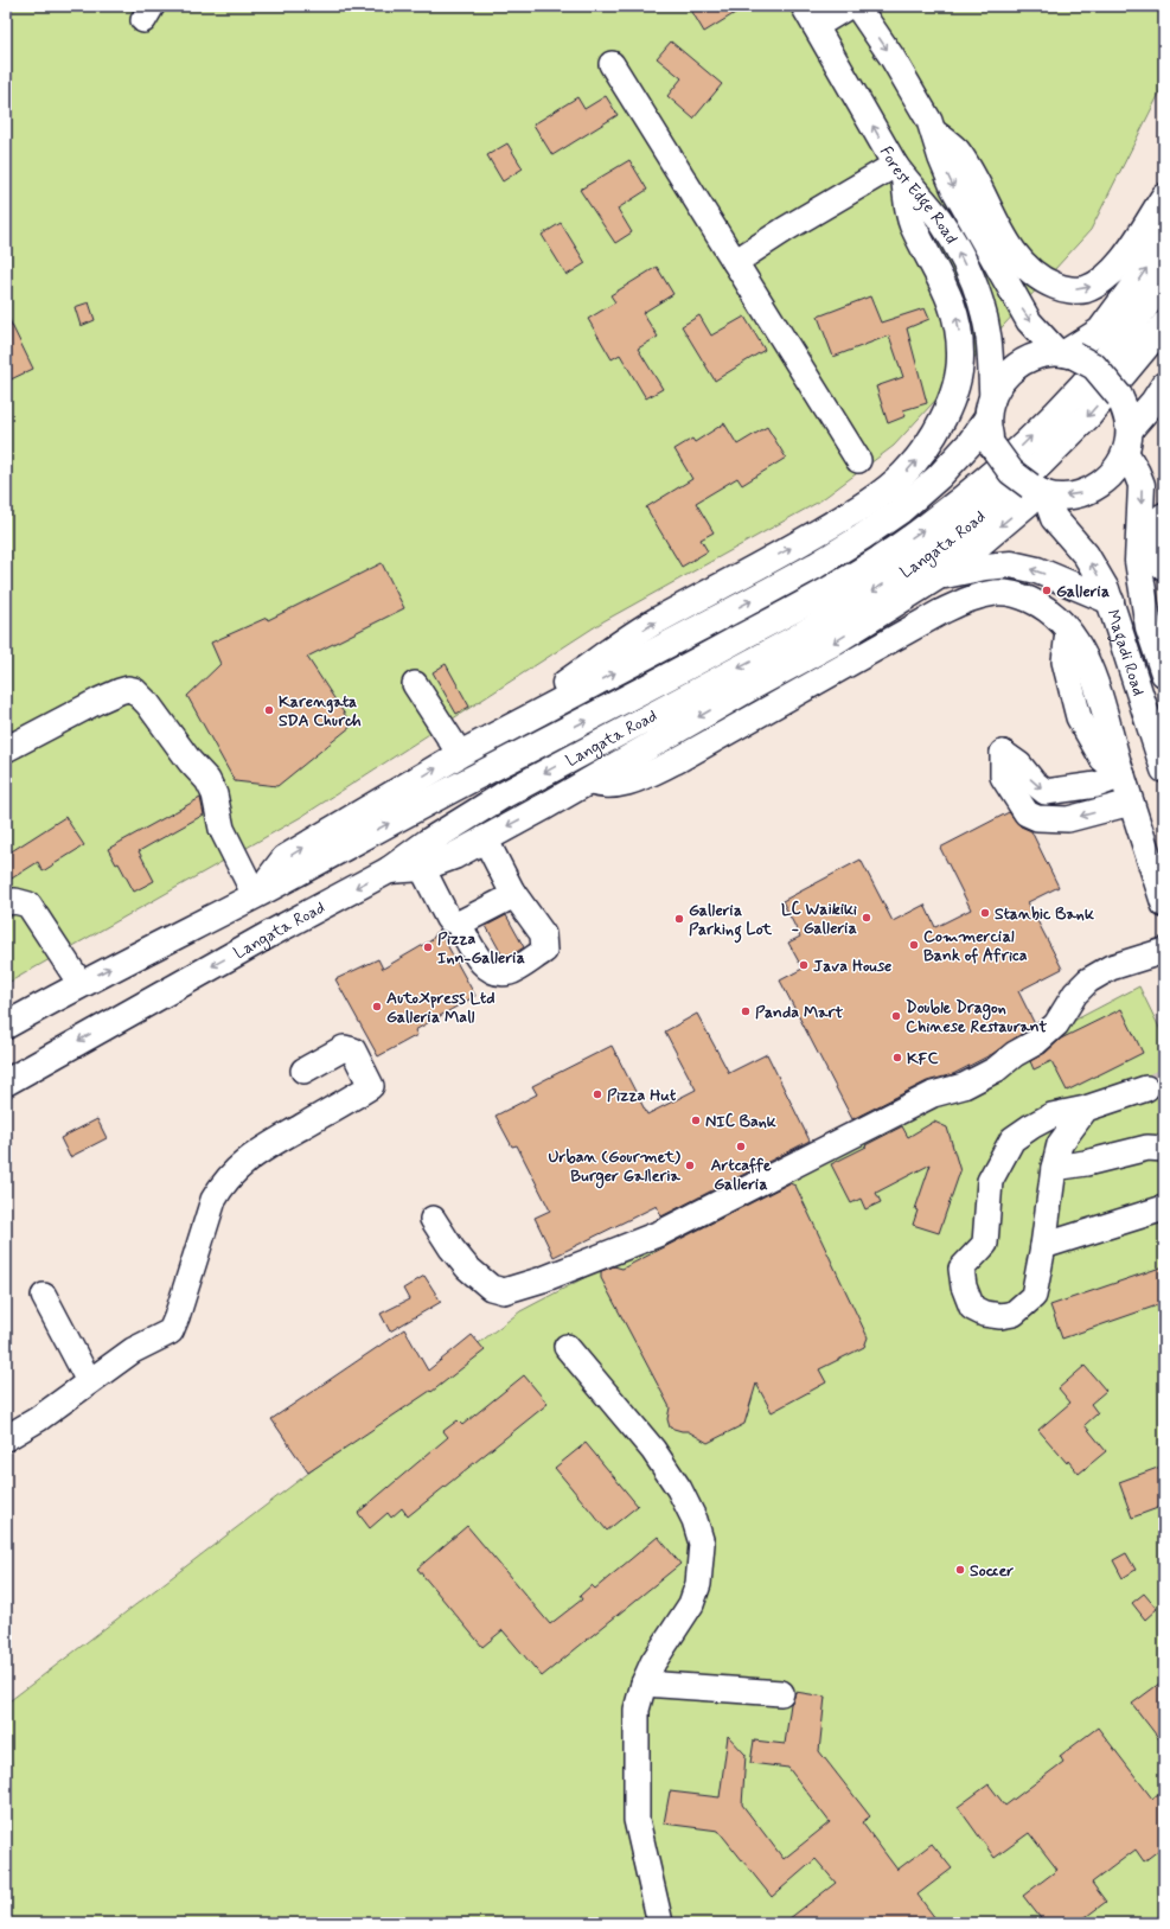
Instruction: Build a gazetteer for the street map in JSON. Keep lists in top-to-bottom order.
{
  "streets": {
    "main road": ["Langata Road", "Magadi Road"],
    "street": ["Forest Edge Road"]
  },
  "crossings": [
    ["Forest Edge Road", "Magadi Road"]
  ],
  "places": [
    "Galleria",
    "Karengata SDA Church",
    "Stanbic Bank",
    "LC Waikiki - Galleria",
    "Galleria Parking Lot",
    "Commercial Bank of Africa",
    "Pizza Inn-Galleria",
    "Java House",
    "AutoXpress Ltd Galleria Mall",
    "Panda Mart",
    "Double Dragon Chinese Restaurant",
    "KFC",
    "Pizza Hut",
    "NIC Bank",
    "Artcaffe Galleria",
    "Urban (Gourmet) Burger Galleria",
    "Soccer"
  ]
}
